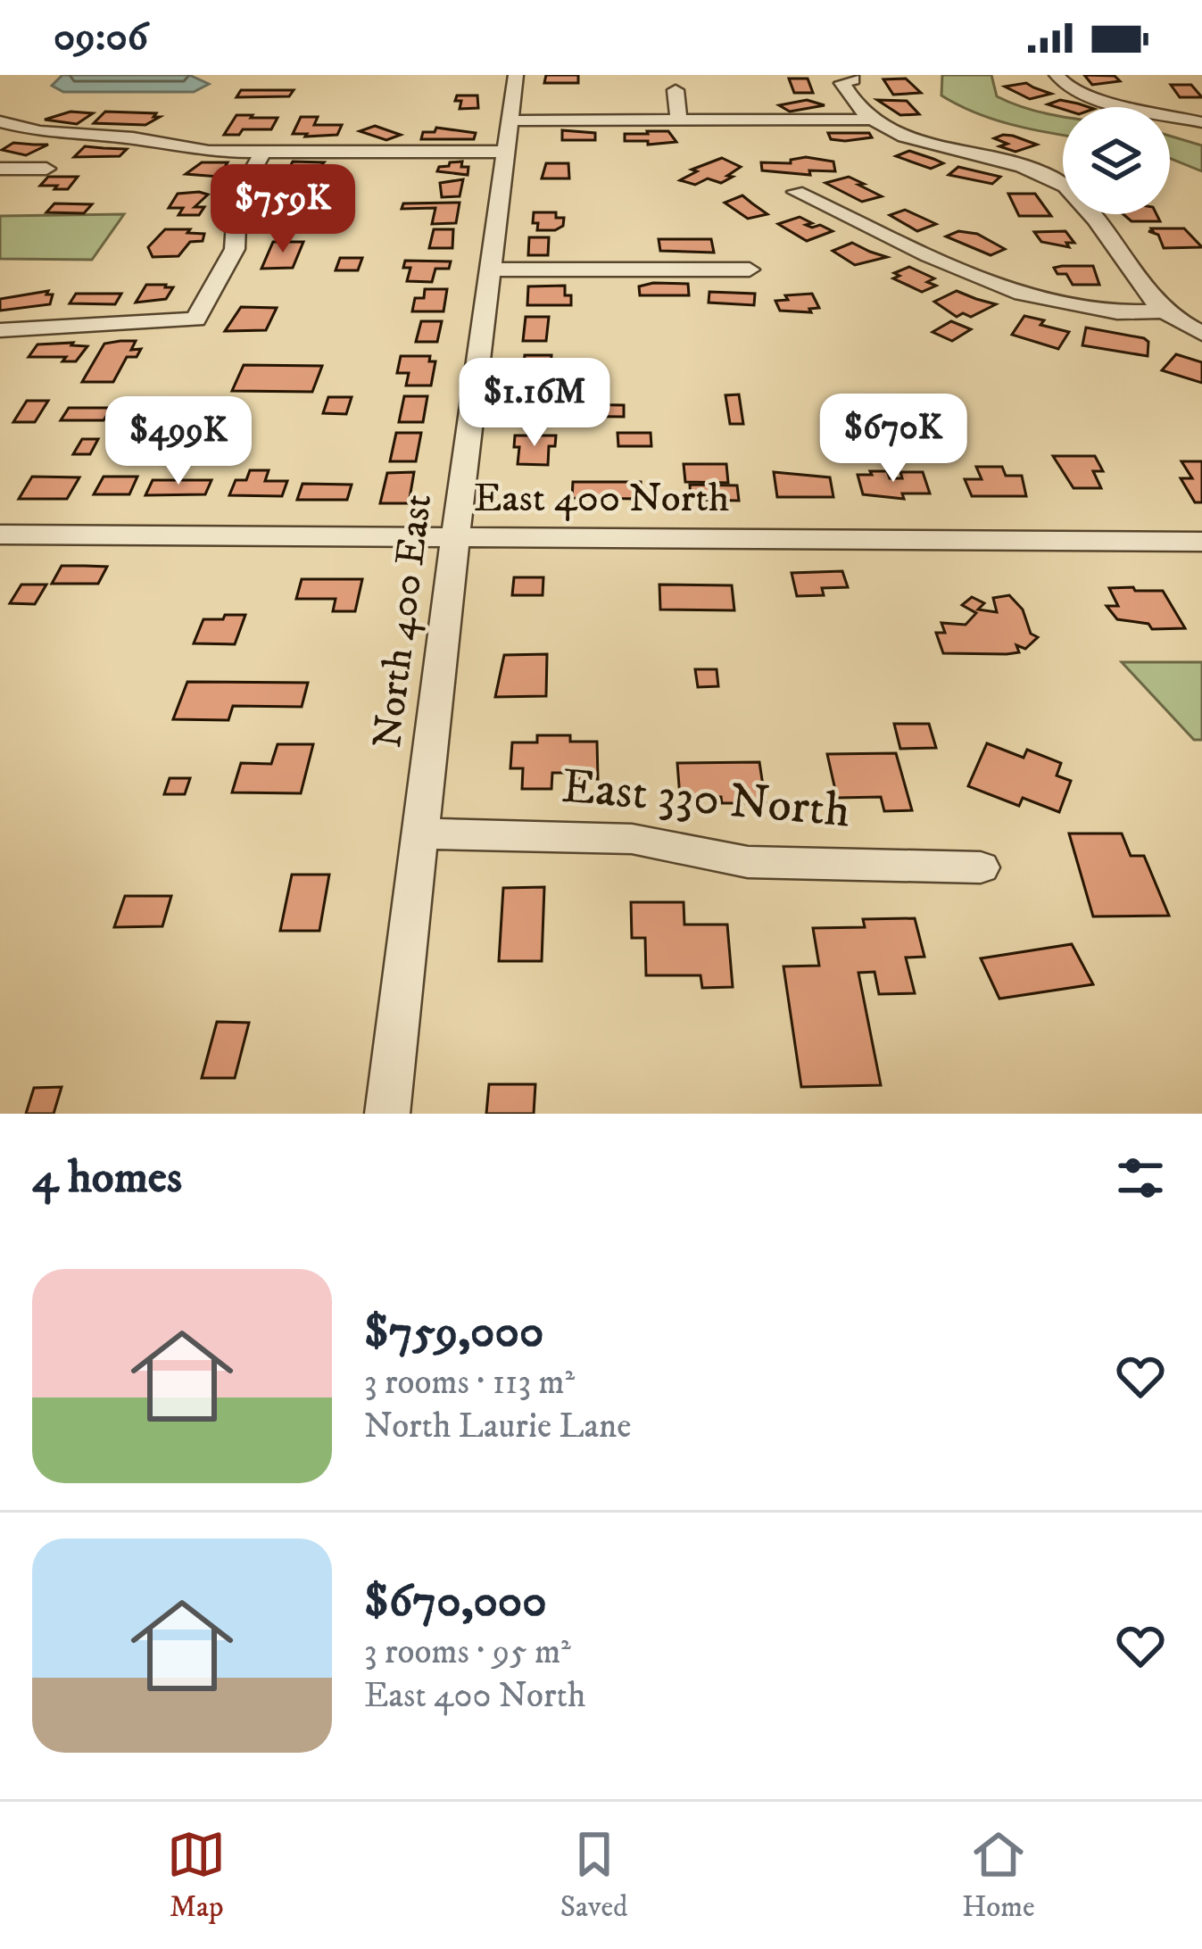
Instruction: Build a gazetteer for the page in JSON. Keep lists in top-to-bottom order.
{
  "streets": {
    "street": ["East 400 North", "North 400 East", "East 330 North"]
  },
  "crossings": [
    ["East 400 North", "North 400 East"],
    ["North 400 East", "East 330 North"]
  ],
  "page": {
    "status": "09:06",
    "price": [
      "$759K",
      "$1.16M",
      "$670K",
      "$499K"
    ],
    "heading": "4 homes",
    "list": [
      {
        "name": "$759,000",
        "note": "3 rooms · 113 m² · North Laurie Lane"
      },
      {
        "name": "$670,000",
        "note": "3 rooms · 95 m² · East 400 North"
      }
    ],
    "tabs": ["Map", "Saved", "Home"]
  }
}
